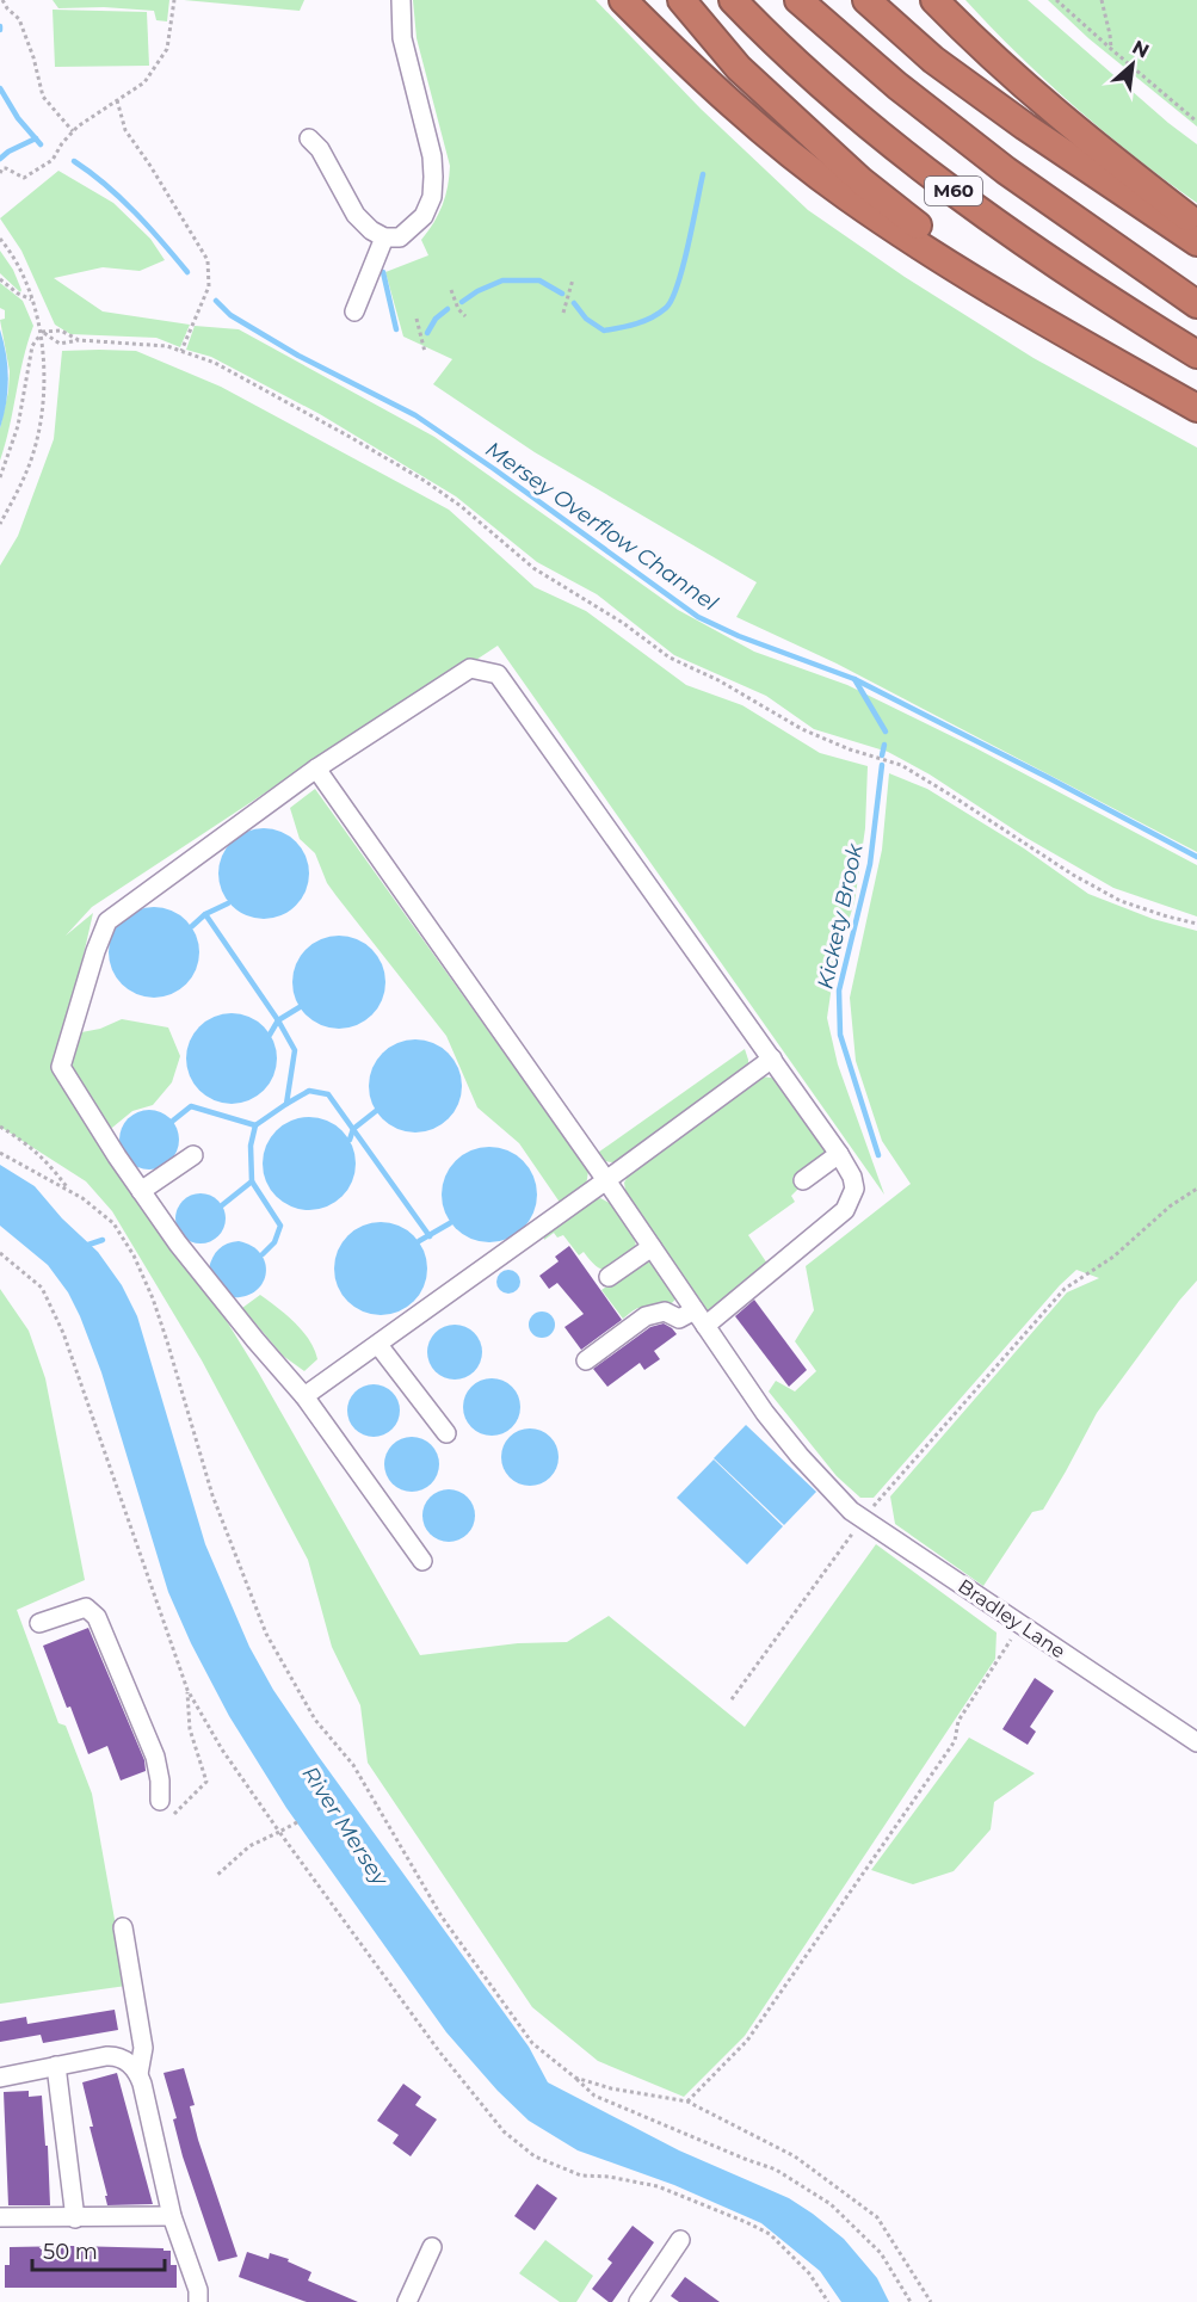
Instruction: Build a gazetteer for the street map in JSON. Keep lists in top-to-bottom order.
{
  "streets": {
    "highway": ["M60"],
    "street": ["Bradley Lane"]
  },
  "water": ["Mersey Overflow Channel", "Kickety Brook", "River Mersey"],
  "scale_bar": "50 m",
  "north": "top right"
}
